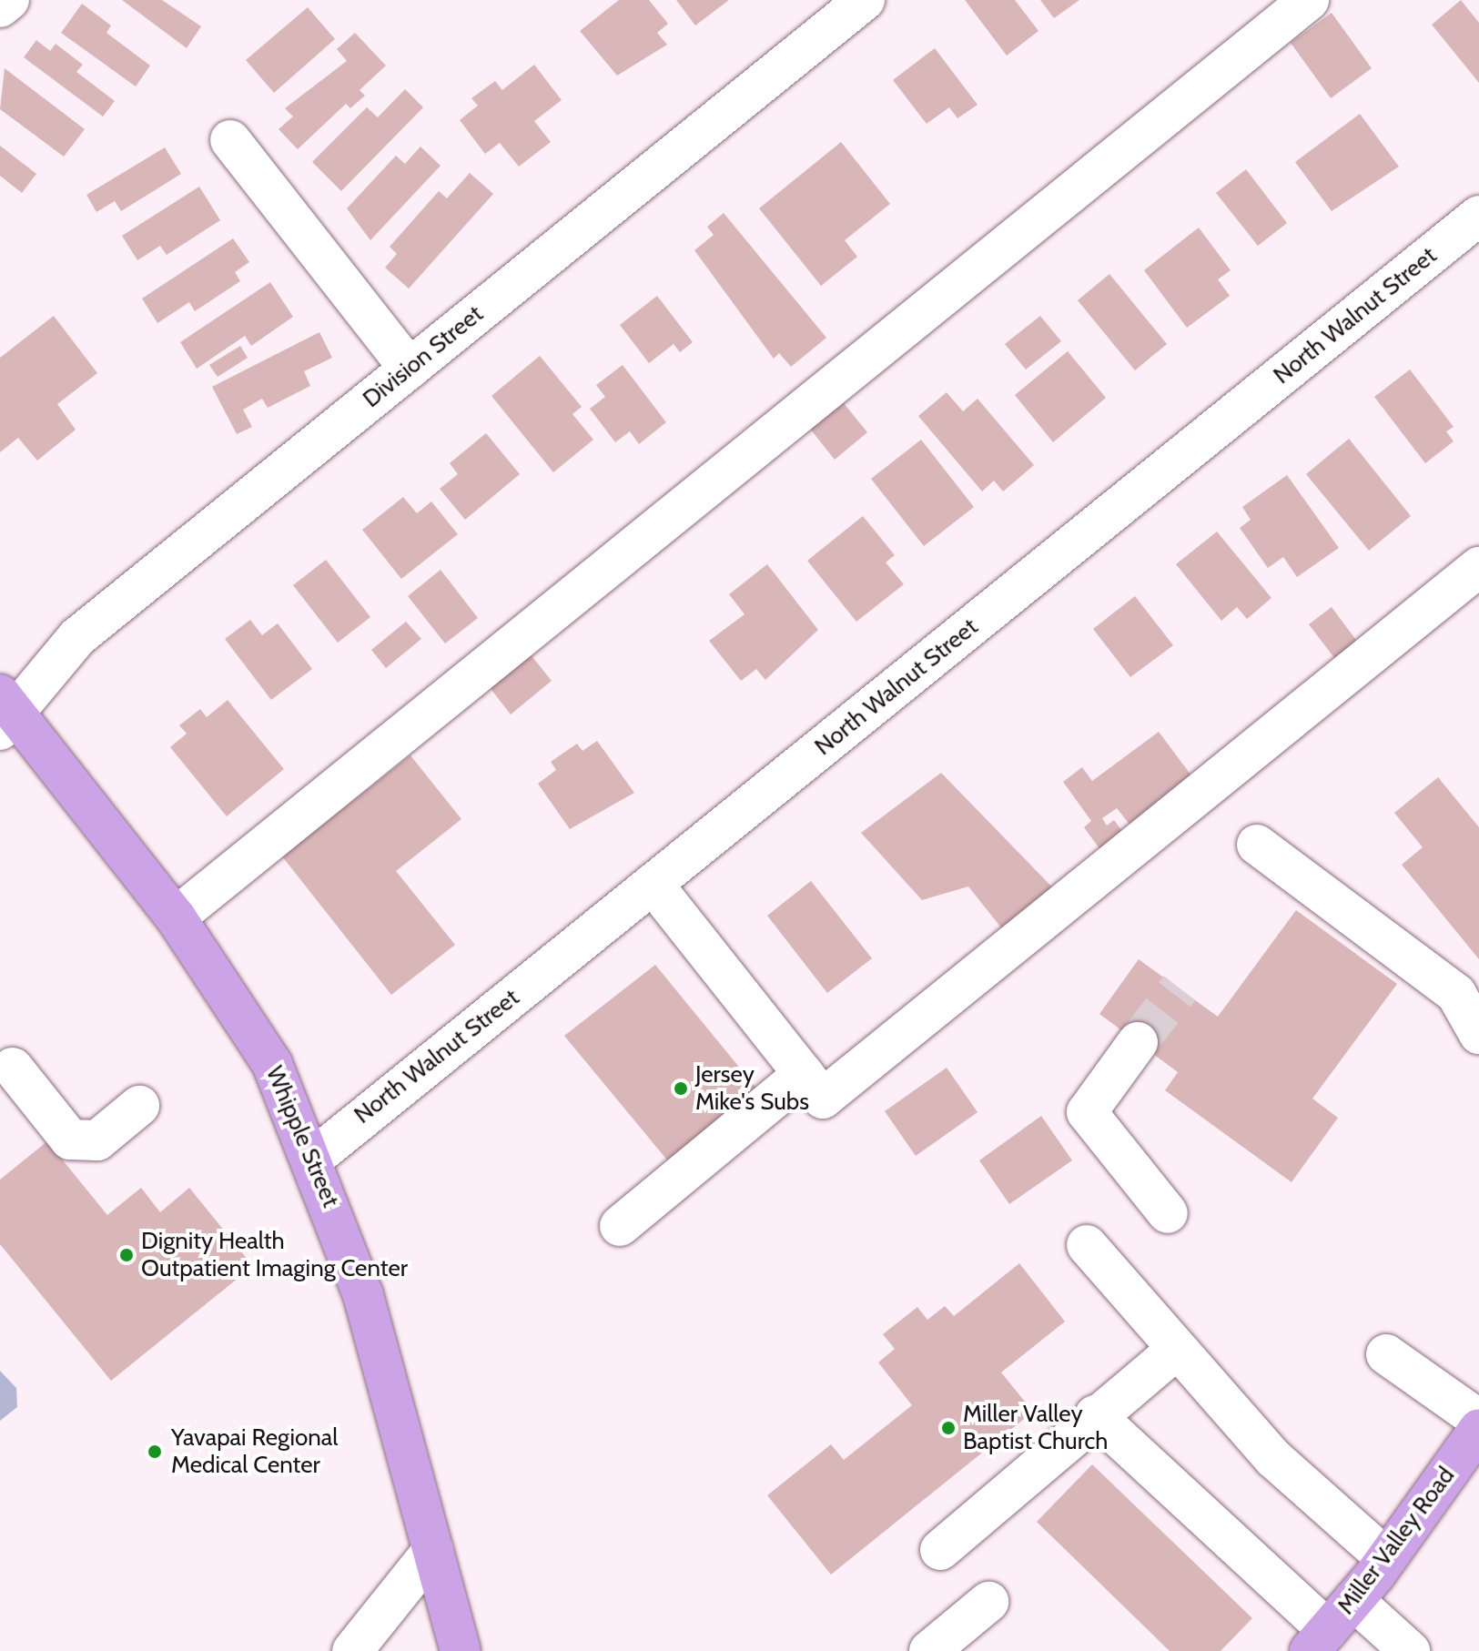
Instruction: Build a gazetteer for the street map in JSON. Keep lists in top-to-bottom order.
{
  "streets": {
    "main road": ["Whipple Street", "Miller Valley Road"],
    "street": ["North Walnut Street", "Division Street"]
  },
  "crossings": [
    ["North Walnut Street", "Whipple Street"],
    ["Division Street", "Whipple Street"]
  ],
  "places": [
    "Jersey Mike's Subs",
    "Dignity Health Outpatient Imaging Center",
    "Miller Valley Baptist Church",
    "Yavapai Regional Medical Center"
  ]
}
